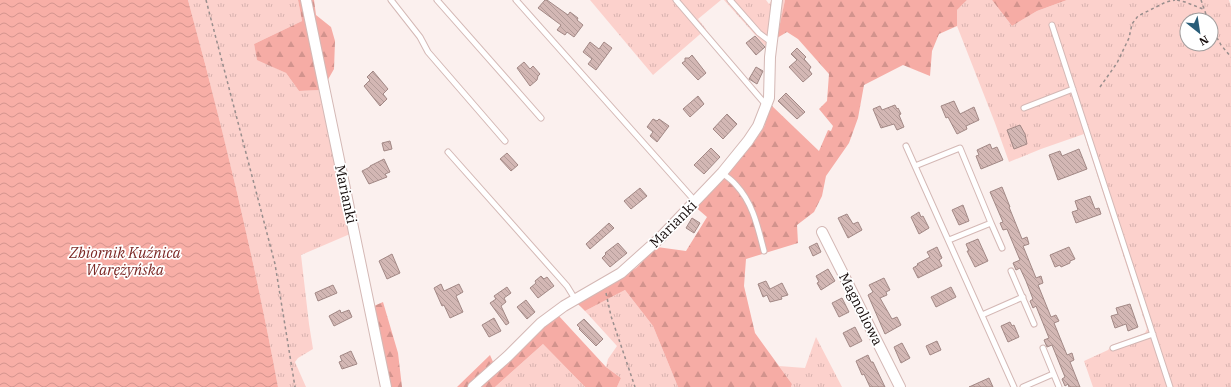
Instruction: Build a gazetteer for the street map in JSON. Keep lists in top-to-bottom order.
{
  "streets": {
    "street": ["Marianki", "Magnoliowa"]
  },
  "water": ["Zbiornik Kuźnica Warężyńska"],
  "north": "bottom right"
}
